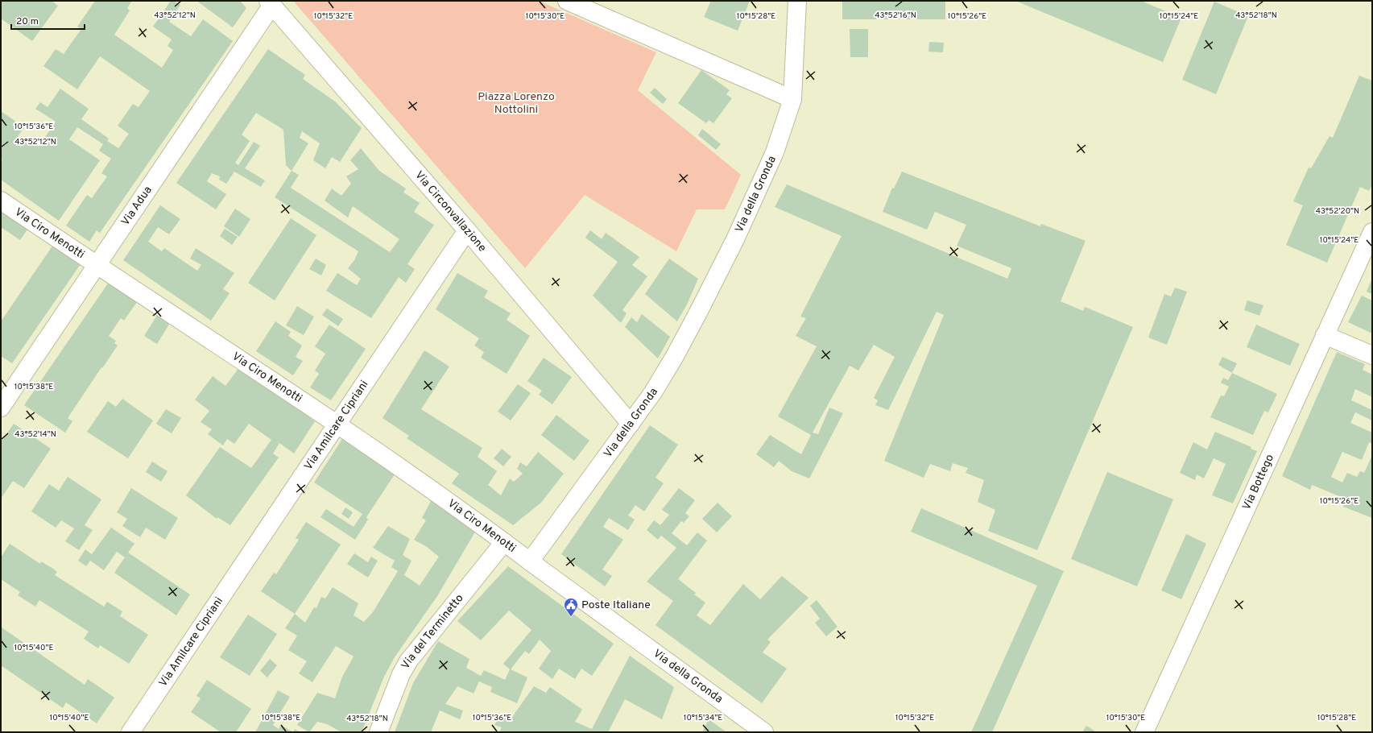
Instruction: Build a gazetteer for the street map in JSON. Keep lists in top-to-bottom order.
{
  "streets": {
    "street": [
      "Via della Gronda",
      "Via Adua",
      "Via Circonvallazione",
      "Via Ciro Menotti",
      "Via Amilcare Cipriani",
      "Via Bottego",
      "Via del Terminetto"
    ]
  },
  "crossings": [
    ["Via della Gronda", "Via Circonvallazione"],
    ["Via della Gronda", "Via Ciro Menotti"],
    ["Via Adua", "Via Circonvallazione"],
    ["Via Adua", "Via Ciro Menotti"],
    ["Via Circonvallazione", "Via Amilcare Cipriani"],
    ["Via Ciro Menotti", "Via Amilcare Cipriani"],
    ["Via Ciro Menotti", "Via del Terminetto"]
  ],
  "parks": ["Piazza Lorenzo Nottolini"],
  "places": {
    "public building": ["Poste Italiane"]
  },
  "scale_bar": "20 m",
  "coordinates": [
    "43°52'12\"N",
    "43°52'16\"N",
    "43°52'18\"N",
    "10°15'32\"E",
    "10°15'28\"E",
    "10°15'24\"E",
    "10°15'30\"E",
    "10°15'26\"E",
    "10°15'36\"E",
    "43°52'20\"N",
    "10°15'38\"E",
    "43°52'14\"N",
    "10°15'40\"E",
    "10°15'34\"E"
  ]
}
